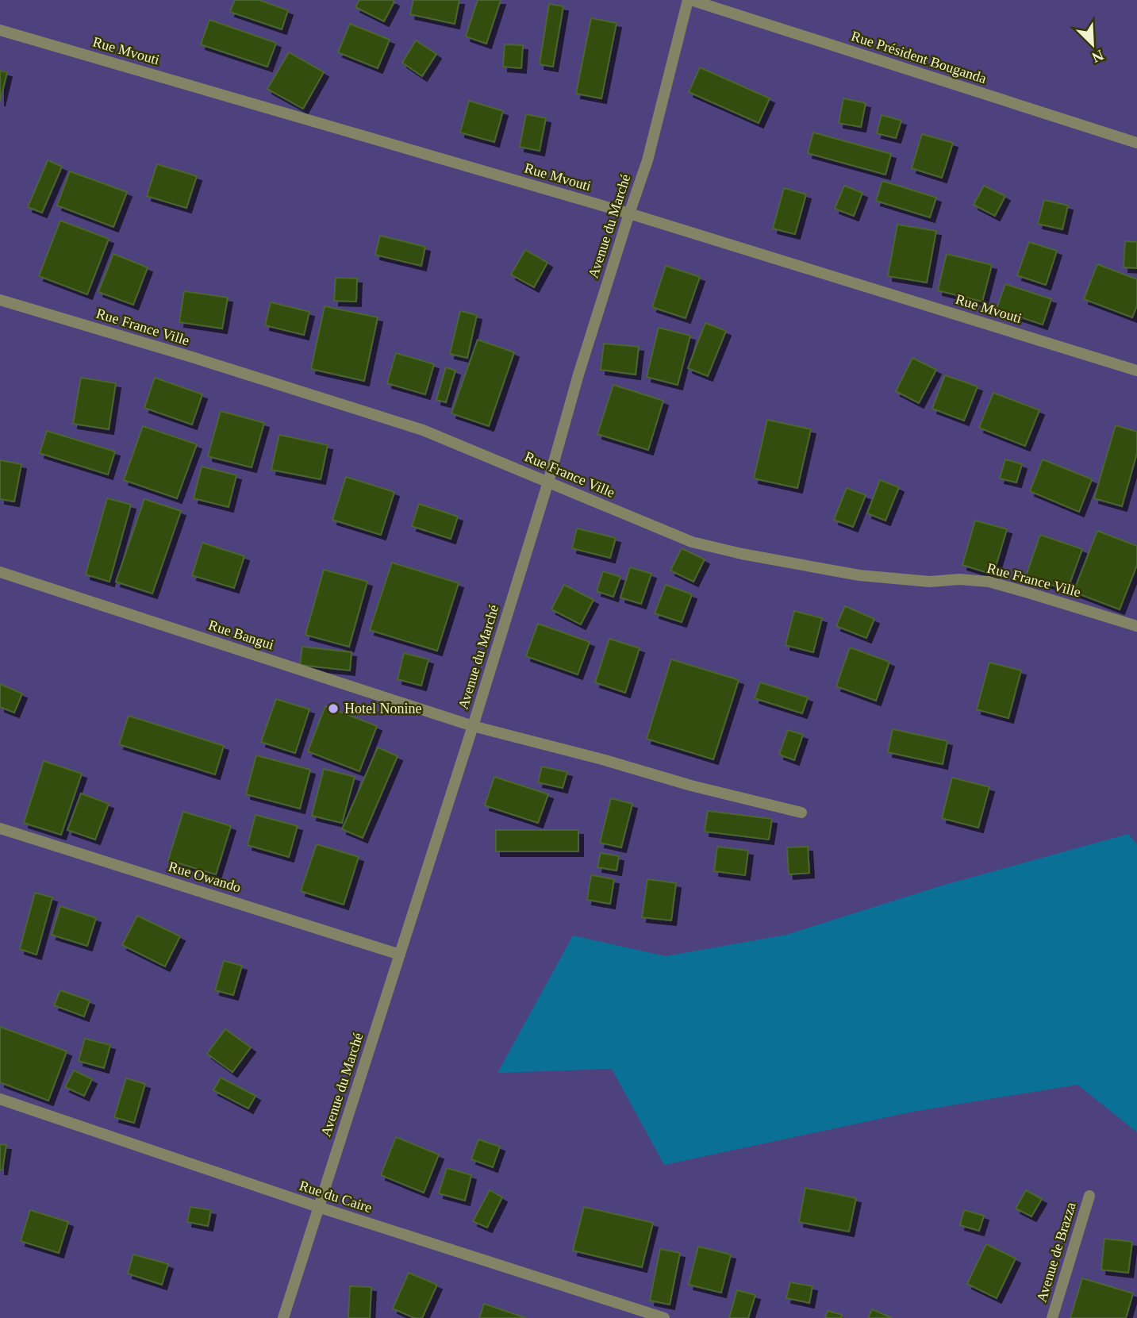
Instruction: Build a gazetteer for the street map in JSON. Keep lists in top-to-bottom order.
{
  "streets": {
    "street": [
      "Rue Mvouti",
      "Rue Président Bouganda",
      "Avenue du Marché",
      "Rue France Ville",
      "Rue Bangui",
      "Rue Owando",
      "Rue du Caire",
      "Avenue de Brazza"
    ]
  },
  "crossings": [
    ["Rue Mvouti", "Avenue du Marché"],
    ["Rue Président Bouganda", "Avenue du Marché"],
    ["Avenue du Marché", "Rue France Ville"],
    ["Avenue du Marché", "Rue Bangui"],
    ["Avenue du Marché", "Rue Owando"],
    ["Avenue du Marché", "Rue du Caire"]
  ],
  "places": ["Hotel Nonine"],
  "north": "bottom right"
}
